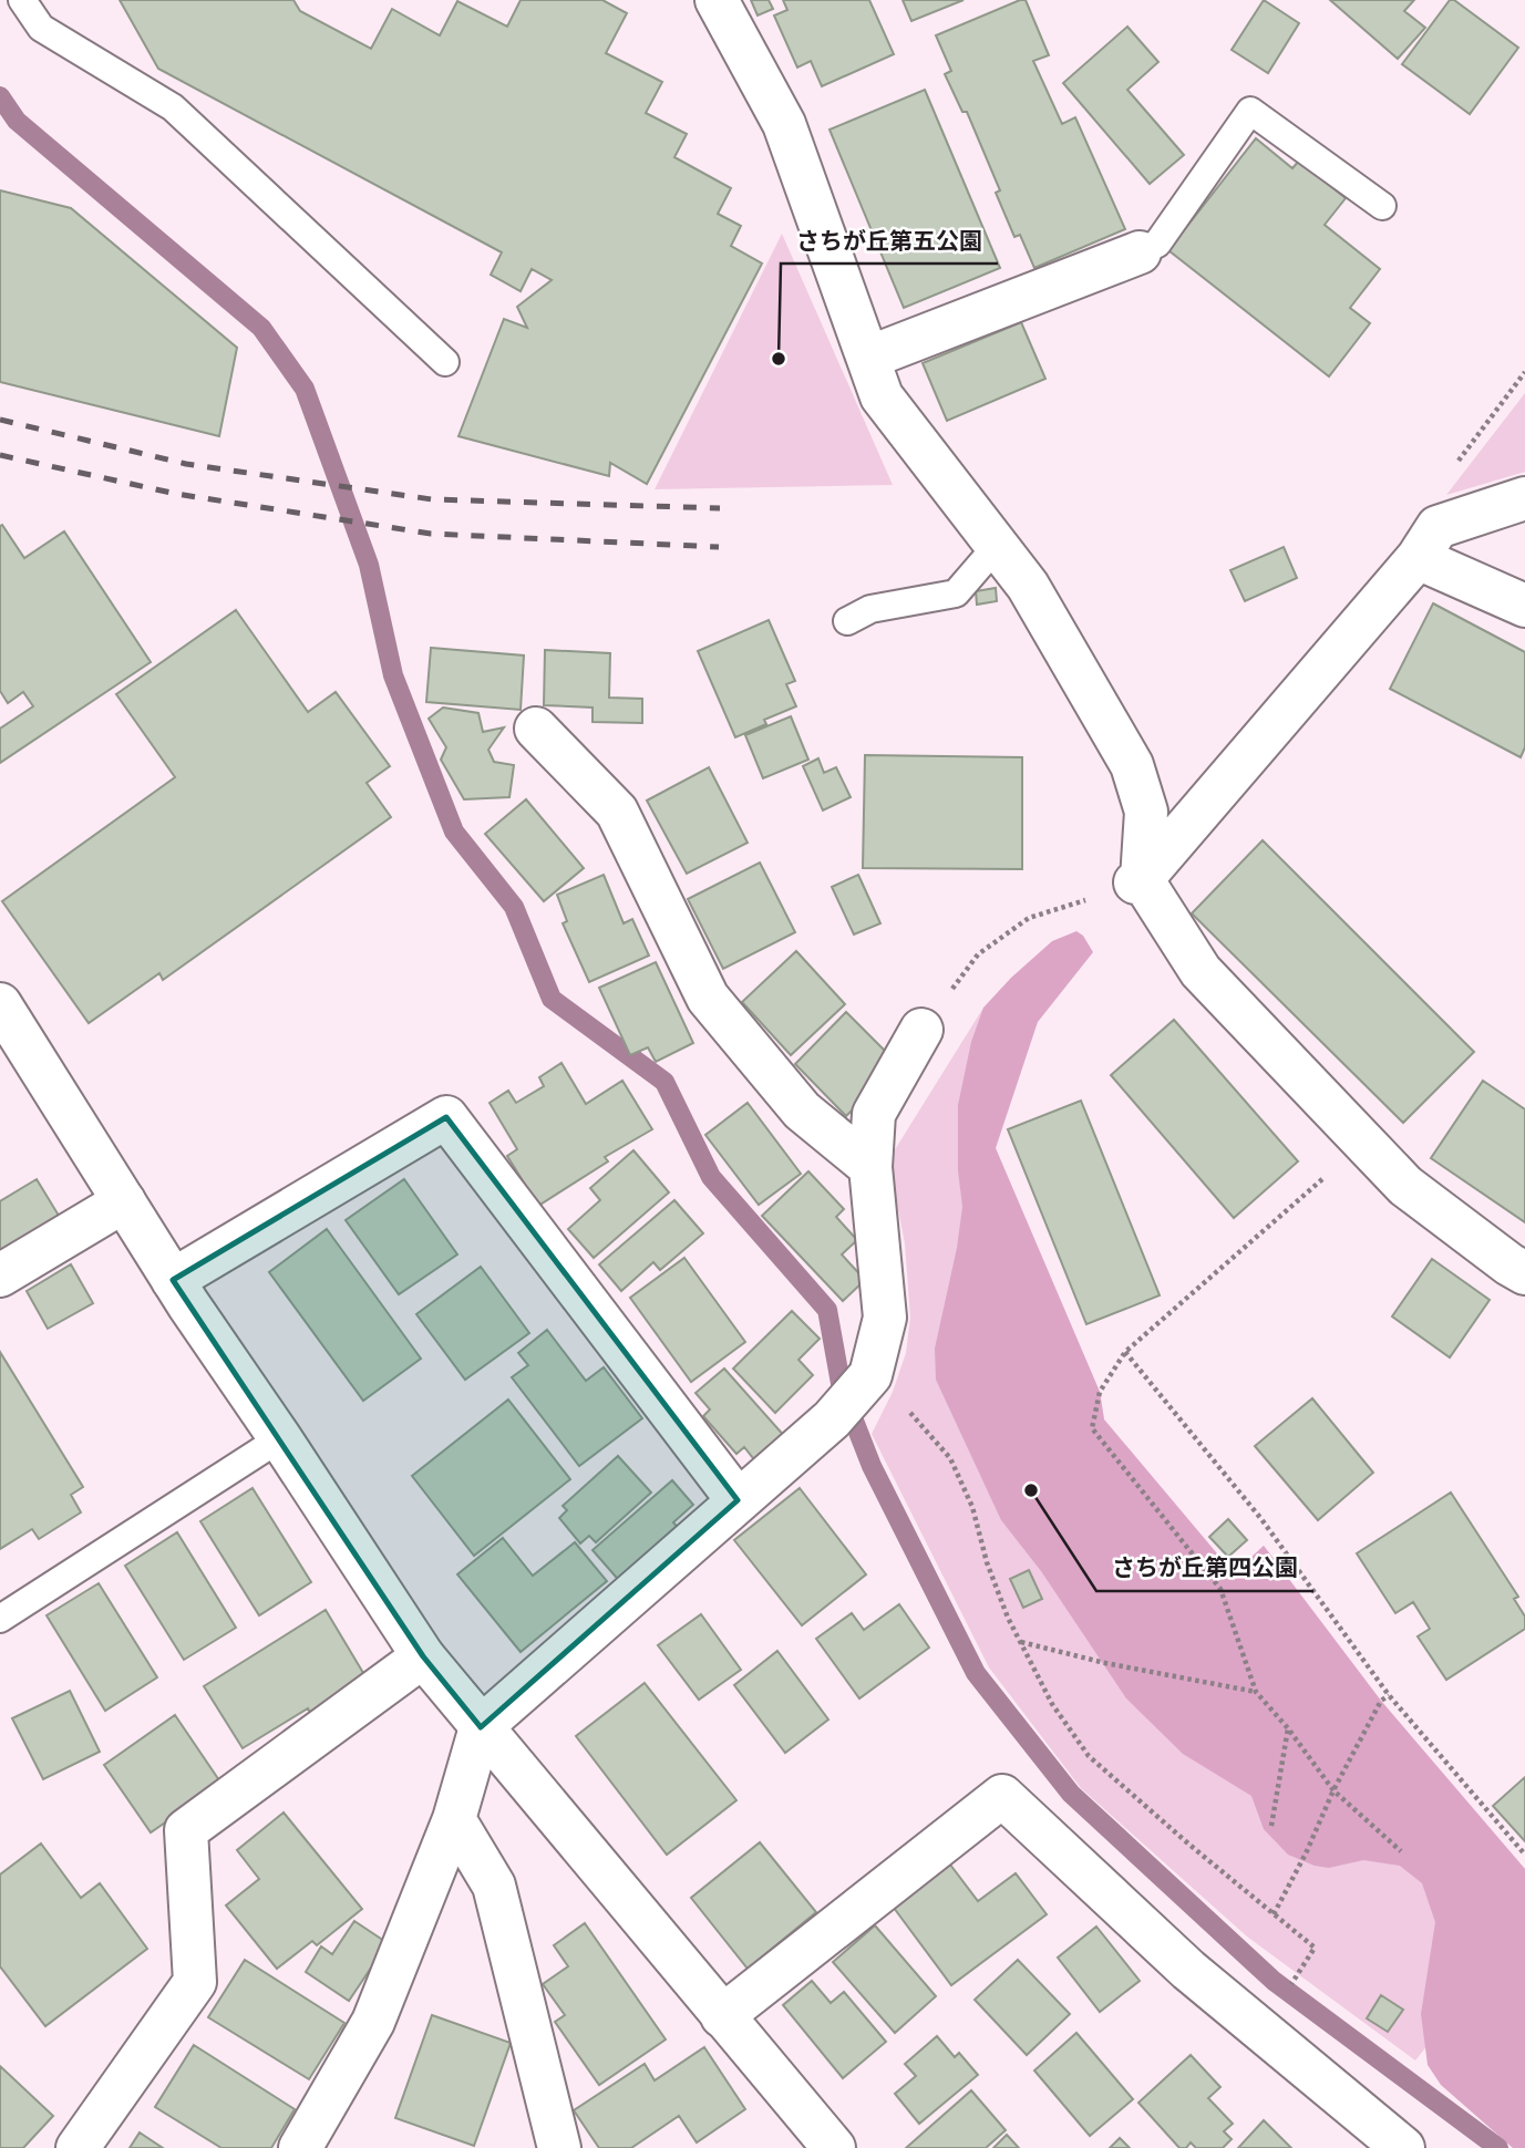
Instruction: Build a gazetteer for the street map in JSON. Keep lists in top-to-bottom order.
{
  "places": ["さちが丘第五公園", "さちが丘第四公園"]
}
